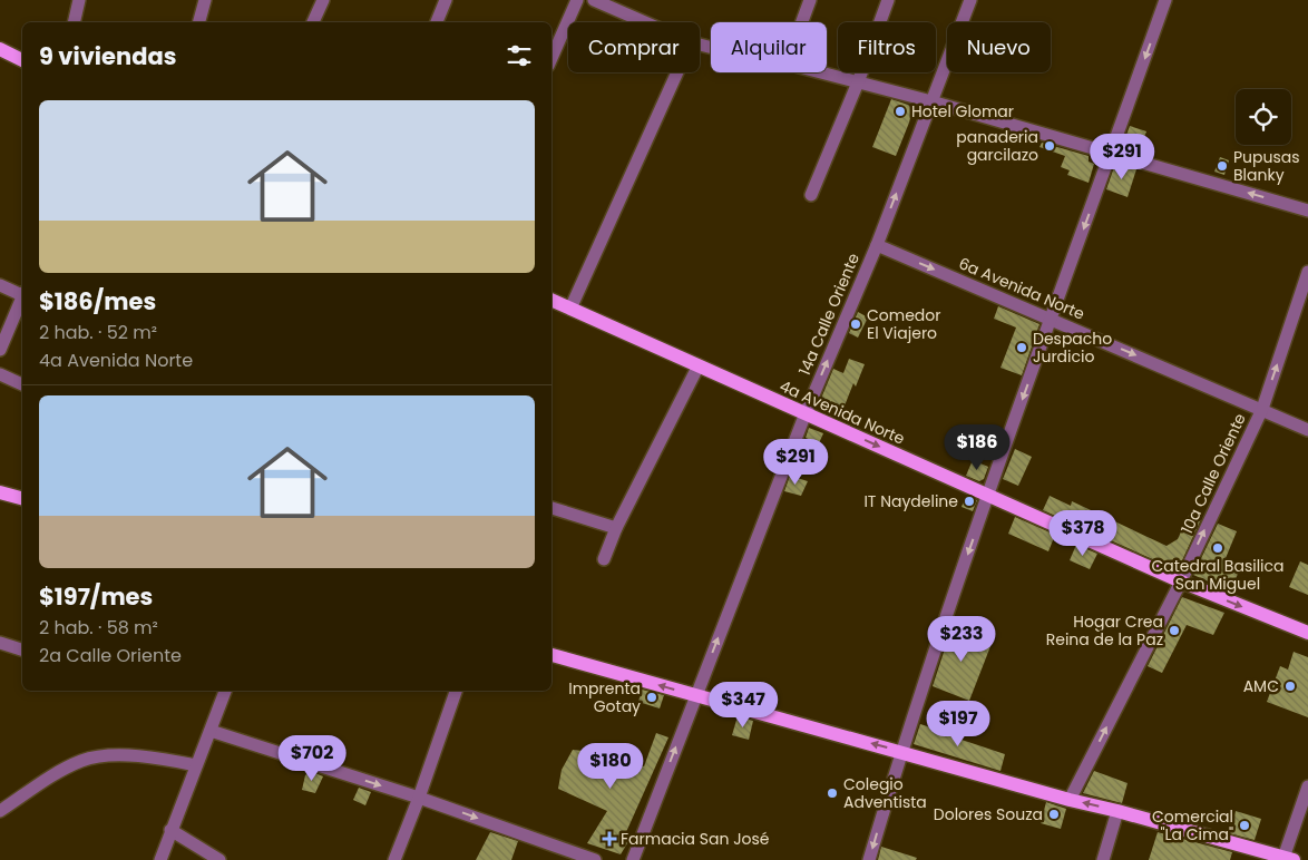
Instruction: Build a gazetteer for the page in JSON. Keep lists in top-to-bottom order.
{
  "streets": {
    "main road": ["4a Avenida Norte"],
    "street": ["6a Avenida Norte", "14a Calle Oriente", "10a Calle Oriente"]
  },
  "crossings": [
    ["6a Avenida Norte", "14a Calle Oriente"],
    ["6a Avenida Norte", "10a Calle Oriente"],
    ["14a Calle Oriente", "4a Avenida Norte"],
    ["4a Avenida Norte", "10a Calle Oriente"]
  ],
  "one_way": [
    "6a Avenida Norte",
    "14a Calle Oriente",
    "4a Avenida Norte",
    "10a Calle Oriente"
  ],
  "places": {
    "other": [
      "Hotel Glomar",
      "panaderia garcilazo",
      "Pupusas Blanky",
      "Comedor El Viajero",
      "Despacho Jurdicio",
      "IT Naydeline",
      "Catedral Basilica San Miguel",
      "Hogar Crea Reina de la Paz",
      "AMC",
      "Imprenta Gotay",
      "Colegio Adventista",
      "Dolores Souza",
      "Comercial \"La Cima\""
    ],
    "health": ["Farmacia San José"]
  },
  "page": {
    "chip": [
      "Comprar",
      "Alquilar",
      "Filtros",
      "Nuevo"
    ],
    "heading": "9 viviendas",
    "list": [
      {
        "name": "$186/mes",
        "note": "2 hab. · 52 m² · 4a Avenida Norte"
      },
      {
        "name": "$197/mes",
        "note": "2 hab. · 58 m² · 2a Calle Oriente"
      }
    ],
    "price": [
      "$291",
      "$186",
      "$291",
      "$378",
      "$233",
      "$347",
      "$197",
      "$702",
      "$180"
    ]
  }
}
